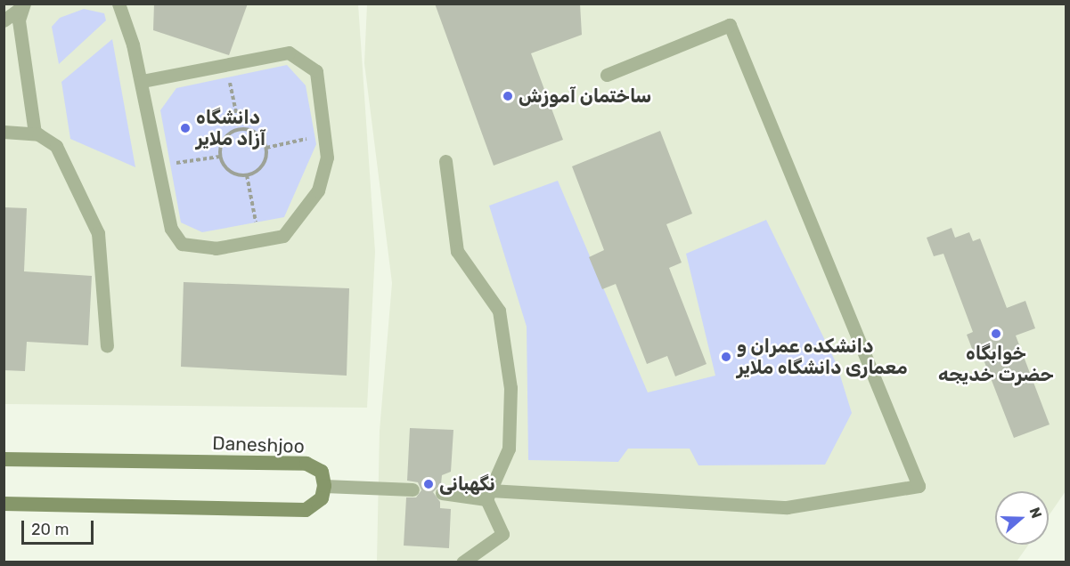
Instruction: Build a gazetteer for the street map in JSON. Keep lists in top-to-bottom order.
{
  "streets": {
    "main road": ["Daneshjoo"]
  },
  "places": [
    "ساختمان آموزش",
    "دانشگاه آزاد ملایر",
    "خوابگاه حضرت خدیجه",
    "دانشکده عمران و معماری دانشگاه ملایر",
    "نگهبانی"
  ],
  "scale_bar": "20 m",
  "north": "right"
}
